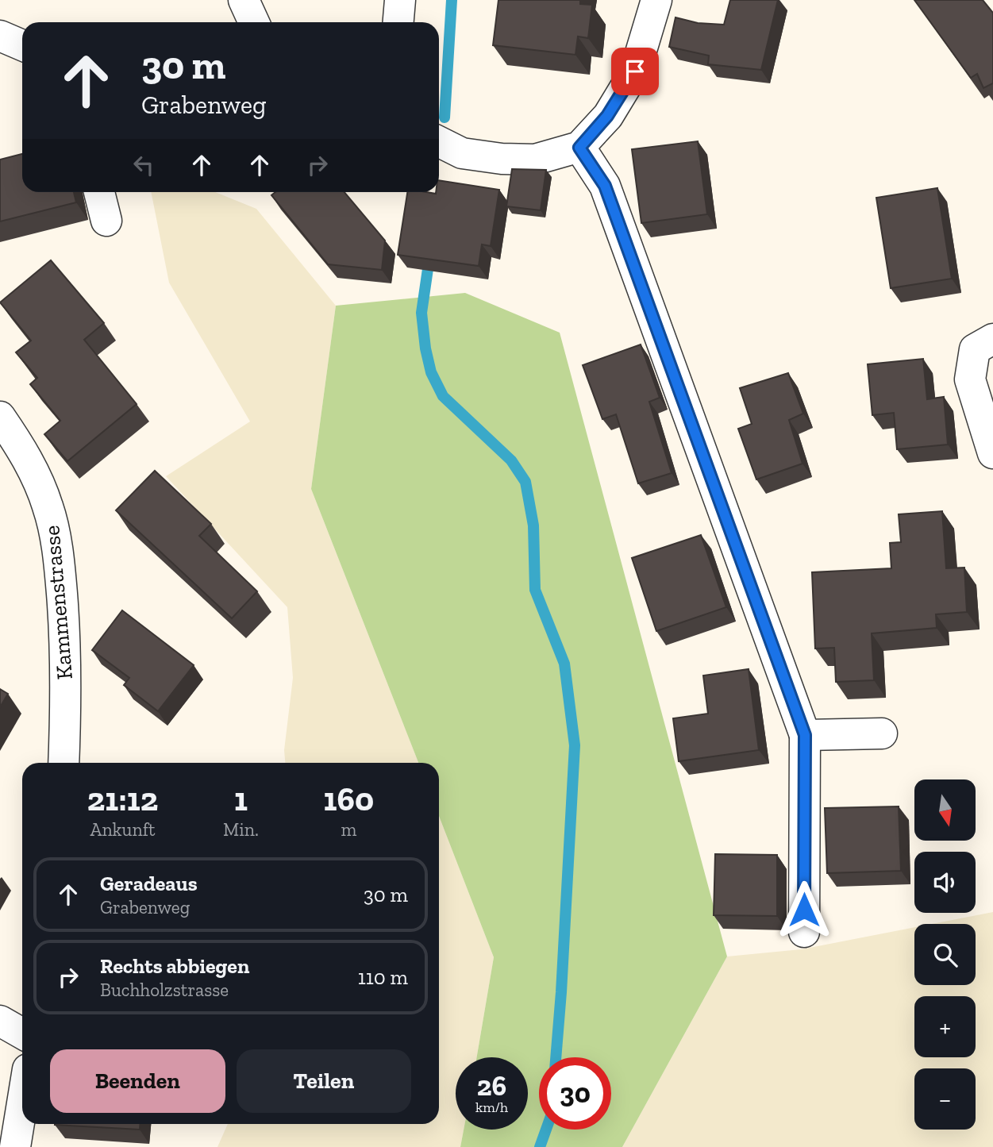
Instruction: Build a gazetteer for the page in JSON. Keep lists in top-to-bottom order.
{
  "streets": {
    "street": ["Kammenstrasse"]
  },
  "north": "bottom",
  "page": {
    "turn": ["30 m", "Grabenweg"],
    "eta": [
      "21:12",
      "Ankunft",
      "1",
      "Min.",
      "160",
      "m"
    ],
    "map_buttons": ["+", "−"],
    "list": [
      {
        "name": "Geradeaus",
        "note": "Grabenweg",
        "value": "30 m"
      },
      {
        "name": "Rechts abbiegen",
        "note": "Buchholzstrasse",
        "value": "110 m"
      }
    ],
    "buttons": ["Beenden", "Teilen"],
    "speed": "26 km/h",
    "limit": "30"
  }
}
